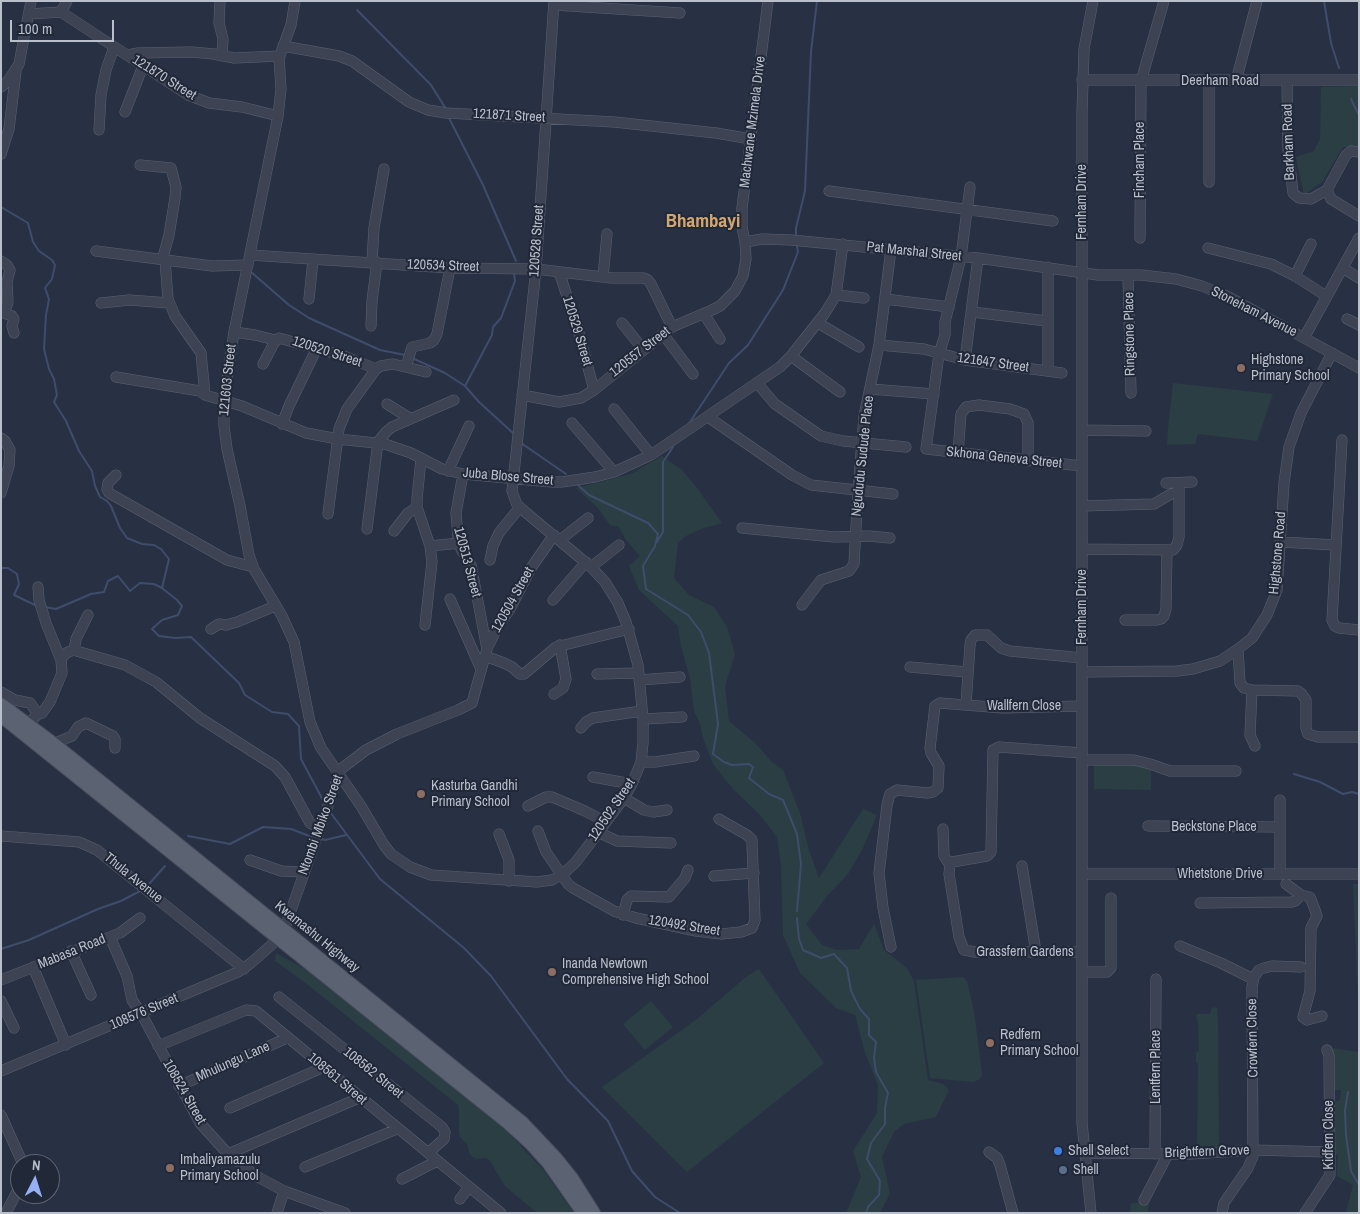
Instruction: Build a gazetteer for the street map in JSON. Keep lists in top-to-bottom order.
{
  "streets": {
    "main road": ["Kwamashu Highway"],
    "street": [
      "121870 Street",
      "Deerham Road",
      "121871 Street",
      "Machwane Mzimela Drive",
      "Barkham Road",
      "Fincham Place",
      "Fernham Drive",
      "120528 Street",
      "Pat Marshal Street",
      "120534 Street",
      "Stoneham Avenue",
      "120529 Street",
      "Ringstone Place",
      "120520 Street",
      "120557 Street",
      "121647 Street",
      "121603 Street",
      "Ngududu Sudude Place",
      "Skhona Geneva Street",
      "Juba Blose Street",
      "Highstone Road",
      "120513 Street",
      "120504 Street",
      "Wallfern Close",
      "120502 Street",
      "Ntombi Mbiko Street",
      "Beckstone Place",
      "Whetstone Drive",
      "Thula Avenue",
      "120492 Street",
      "Mabasa Road",
      "Grassfern Gardens",
      "108576 Street",
      "Crowfern Close",
      "Mhulungu Lane",
      "Lentfern Place",
      "108562 Street",
      "108561 Street",
      "108524 Street",
      "Kidfern Close",
      "Brightfern Grove"
    ]
  },
  "crossings": [
    ["121870 Street", "121871 Street"],
    ["121870 Street", "121603 Street"],
    ["Deerham Road", "Barkham Road"],
    ["Deerham Road", "Fincham Place"],
    ["Deerham Road", "Fernham Drive"],
    ["121871 Street", "Machwane Mzimela Drive"],
    ["121871 Street", "120528 Street"],
    ["121871 Street", "121603 Street"],
    ["Machwane Mzimela Drive", "Pat Marshal Street"],
    ["Machwane Mzimela Drive", "120557 Street"],
    ["Fernham Drive", "Pat Marshal Street"],
    ["Fernham Drive", "Stoneham Avenue"],
    ["Fernham Drive", "Skhona Geneva Street"],
    ["Fernham Drive", "Highstone Road"],
    ["Fernham Drive", "Wallfern Close"],
    ["Fernham Drive", "Whetstone Drive"],
    ["Fernham Drive", "Grassfern Gardens"],
    ["Fernham Drive", "Brightfern Grove"],
    ["120528 Street", "120534 Street"],
    ["120528 Street", "120557 Street"],
    ["120528 Street", "Juba Blose Street"],
    ["Pat Marshal Street", "Stoneham Avenue"],
    ["Pat Marshal Street", "120557 Street"],
    ["Pat Marshal Street", "121647 Street"],
    ["Pat Marshal Street", "Ngududu Sudude Place"],
    ["Pat Marshal Street", "Juba Blose Street"],
    ["120534 Street", "120529 Street"],
    ["120534 Street", "120557 Street"],
    ["120534 Street", "121603 Street"],
    ["Stoneham Avenue", "Ringstone Place"],
    ["Stoneham Avenue", "Highstone Road"],
    ["120529 Street", "120557 Street"],
    ["121647 Street", "Ngududu Sudude Place"],
    ["121603 Street", "Juba Blose Street"],
    ["121603 Street", "120502 Street"],
    ["121603 Street", "Ntombi Mbiko Street"],
    ["Juba Blose Street", "120513 Street"],
    ["120513 Street", "120504 Street"],
    ["120504 Street", "120502 Street"],
    ["120504 Street", "Ntombi Mbiko Street"],
    ["120502 Street", "Ntombi Mbiko Street"],
    ["120502 Street", "120492 Street"],
    ["Ntombi Mbiko Street", "Kwamashu Highway"],
    ["Ntombi Mbiko Street", "108576 Street"],
    ["Thula Avenue", "108576 Street"],
    ["Kwamashu Highway", "108576 Street"],
    ["Mabasa Road", "108524 Street"],
    ["108576 Street", "108524 Street"],
    ["Crowfern Close", "Brightfern Grove"],
    ["Mhulungu Lane", "108561 Street"],
    ["Mhulungu Lane", "108524 Street"],
    ["Lentfern Place", "Brightfern Grove"],
    ["108562 Street", "108561 Street"],
    ["108561 Street", "108524 Street"],
    ["Kidfern Close", "Brightfern Grove"]
  ],
  "districts": ["Bhambayi"],
  "places": [
    "Highstone Primary School",
    "Kasturba Gandhi Primary School",
    "Inanda Newtown Comprehensive High School",
    "Redfern Primary School",
    "Shell Select",
    "Imbaliyamazulu Primary School",
    "Shell"
  ],
  "scale_bar": "100 m",
  "north": "top"
}
